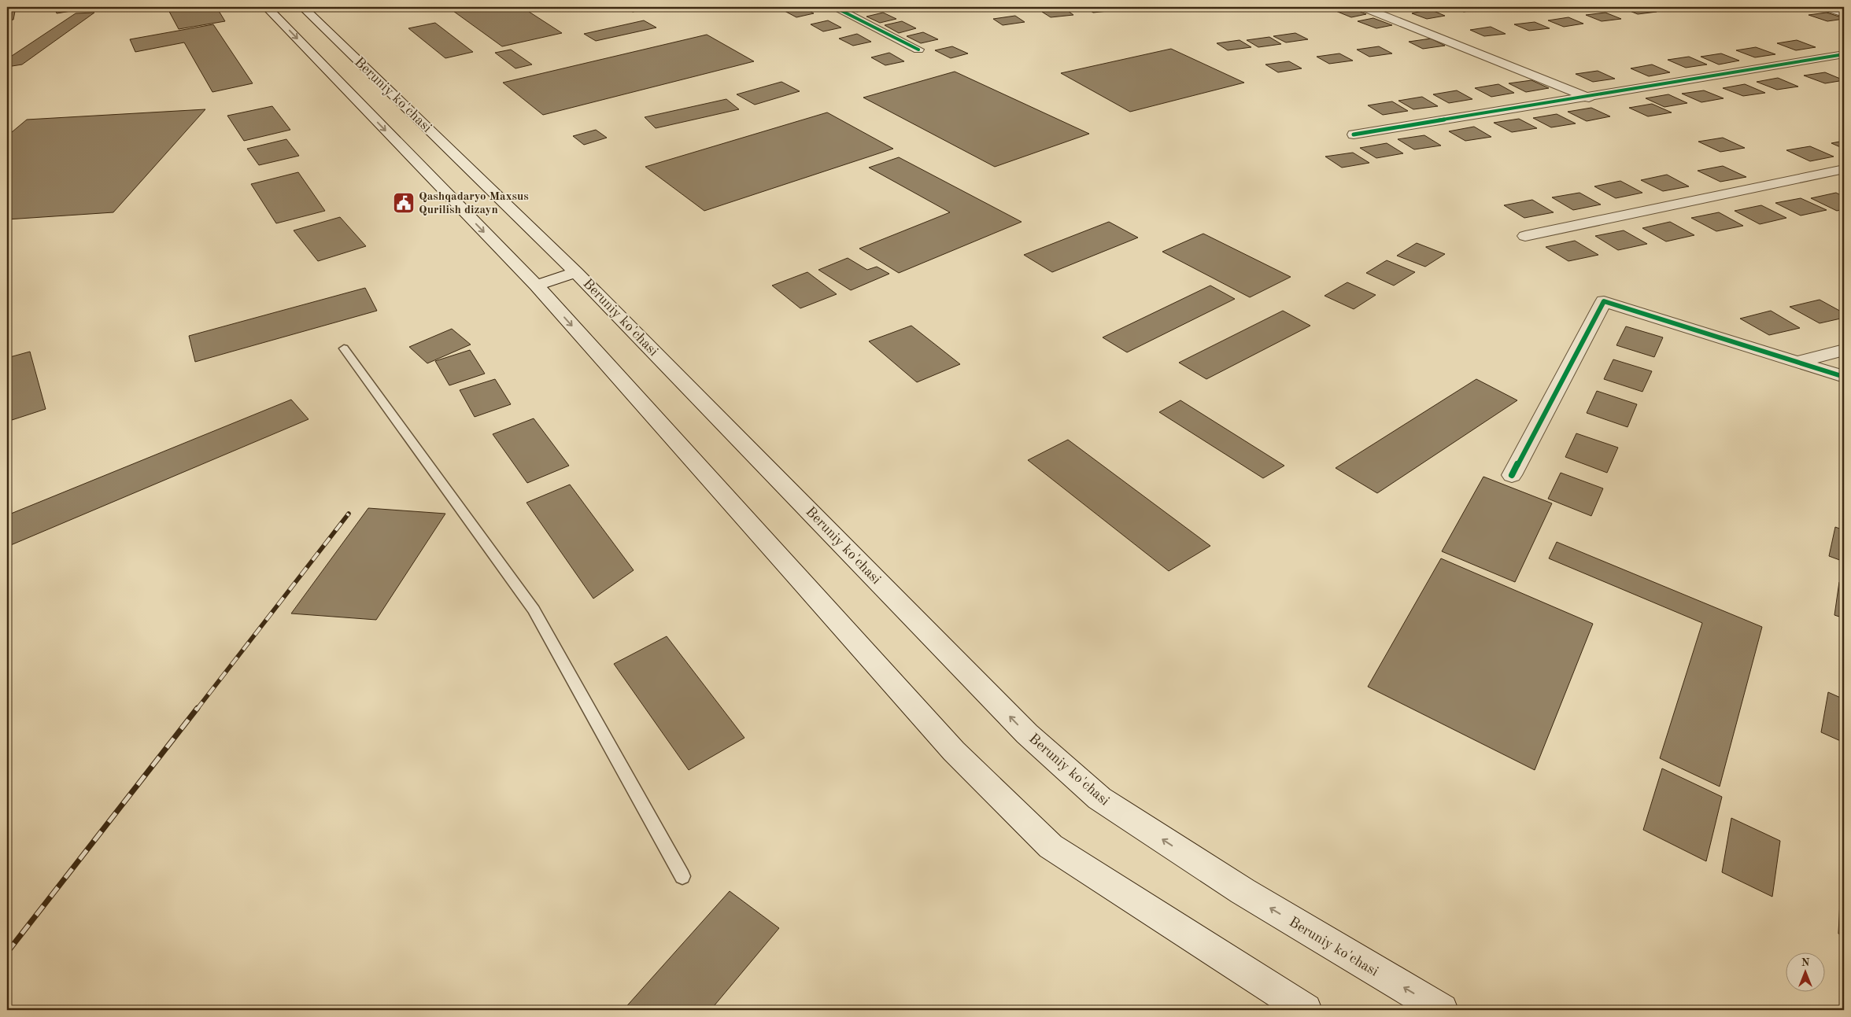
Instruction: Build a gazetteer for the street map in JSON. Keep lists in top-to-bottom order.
{
  "streets": {
    "main road": ["Beruniy ko'chasi"]
  },
  "places": {
    "public building": ["Qashqadaryo Maxsus Qurilish dizayn"]
  },
  "north": "top"
}
